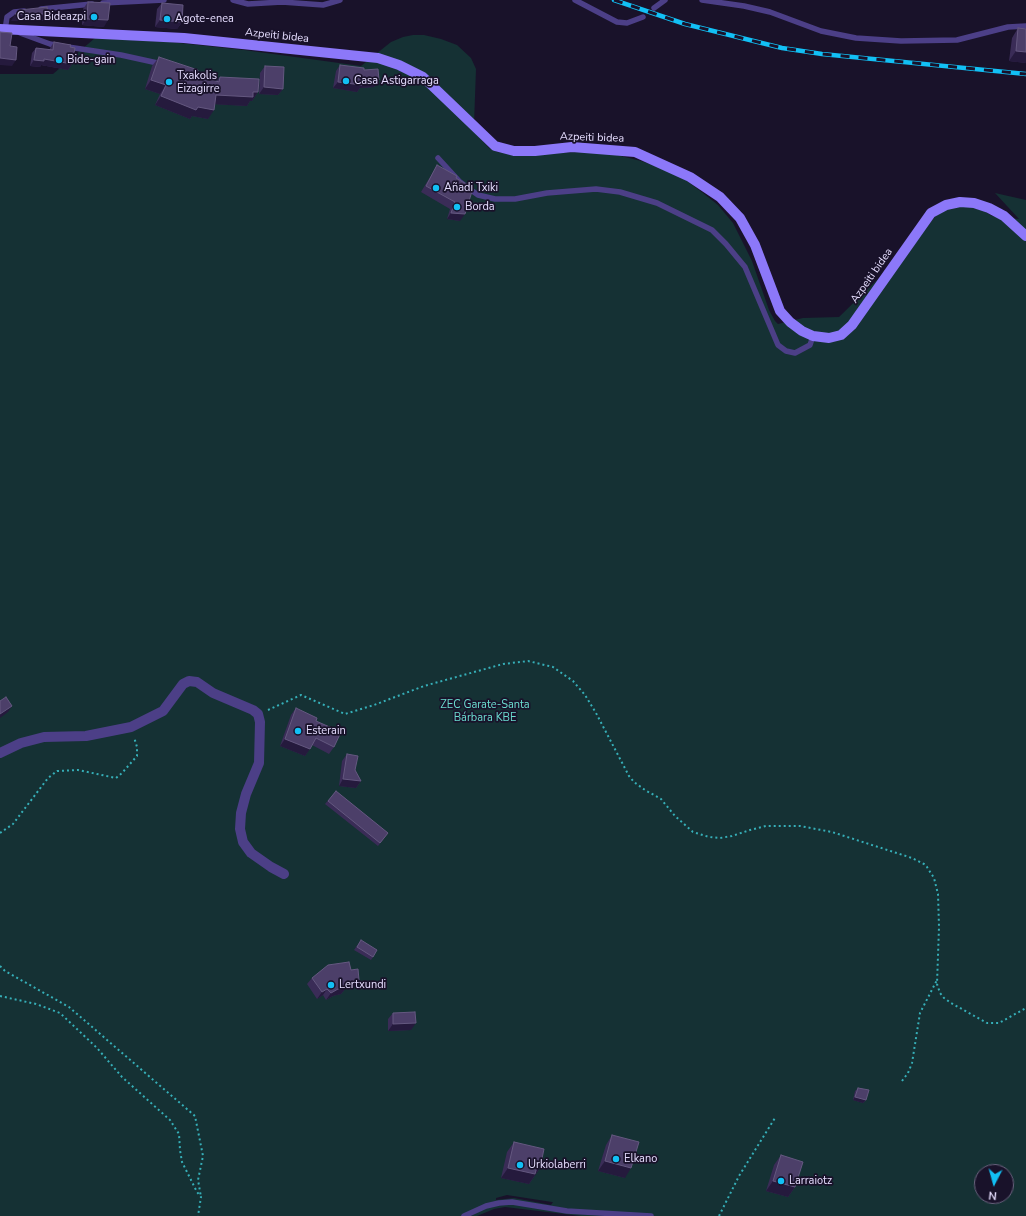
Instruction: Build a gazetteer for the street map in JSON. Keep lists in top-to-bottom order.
{
  "streets": {
    "main road": ["Azpeiti bidea"]
  },
  "parks": ["ZEC Garate-Santa Bárbara KBE"],
  "places": [
    "Casa Bideazpi",
    "Agote-enea",
    "Bide-gain",
    "Casa Astigarraga",
    "Txakolis Eizagirre",
    "Añadi Txiki",
    "Borda",
    "Esterain",
    "Lertxundi",
    "Elkano",
    "Urkiolaberri",
    "Larraiotz"
  ],
  "north": "bottom"
}
